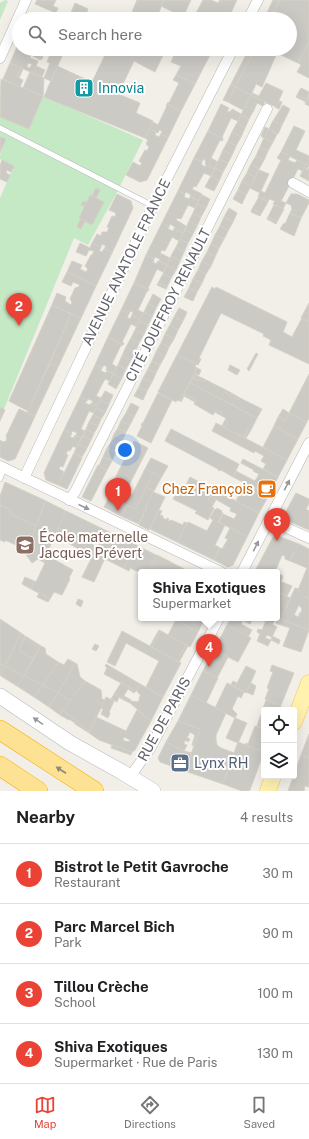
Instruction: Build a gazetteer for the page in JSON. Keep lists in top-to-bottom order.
{
  "streets": {
    "street": ["AVENUE ANATOLE FRANCE", "CITÉ JOUFFROY RENAULT", "RUE DE PARIS"]
  },
  "places": {
    "building": ["Innovia"],
    "cafe": ["Chez François"],
    "school or university": ["École maternelle Jacques Prévert"],
    "office": ["Lynx RH"]
  },
  "page": {
    "search": "Search here",
    "pins": [
      "2",
      "1",
      "3",
      "4"
    ],
    "popup": ["Shiva Exotiques", "Supermarket"],
    "heading": ["Nearby", "4 results"],
    "list": [
      {
        "mark": "1",
        "name": "Bistrot le Petit Gavroche",
        "note": "Restaurant",
        "value": "30 m"
      },
      {
        "mark": "2",
        "name": "Parc Marcel Bich",
        "note": "Park",
        "value": "90 m"
      },
      {
        "mark": "3",
        "name": "Tillou Crèche",
        "note": "School",
        "value": "100 m"
      },
      {
        "mark": "4",
        "name": "Shiva Exotiques",
        "note": "Supermarket · Rue de Paris",
        "value": "130 m"
      }
    ],
    "nav": ["Map", "Directions", "Saved"]
  }
}
